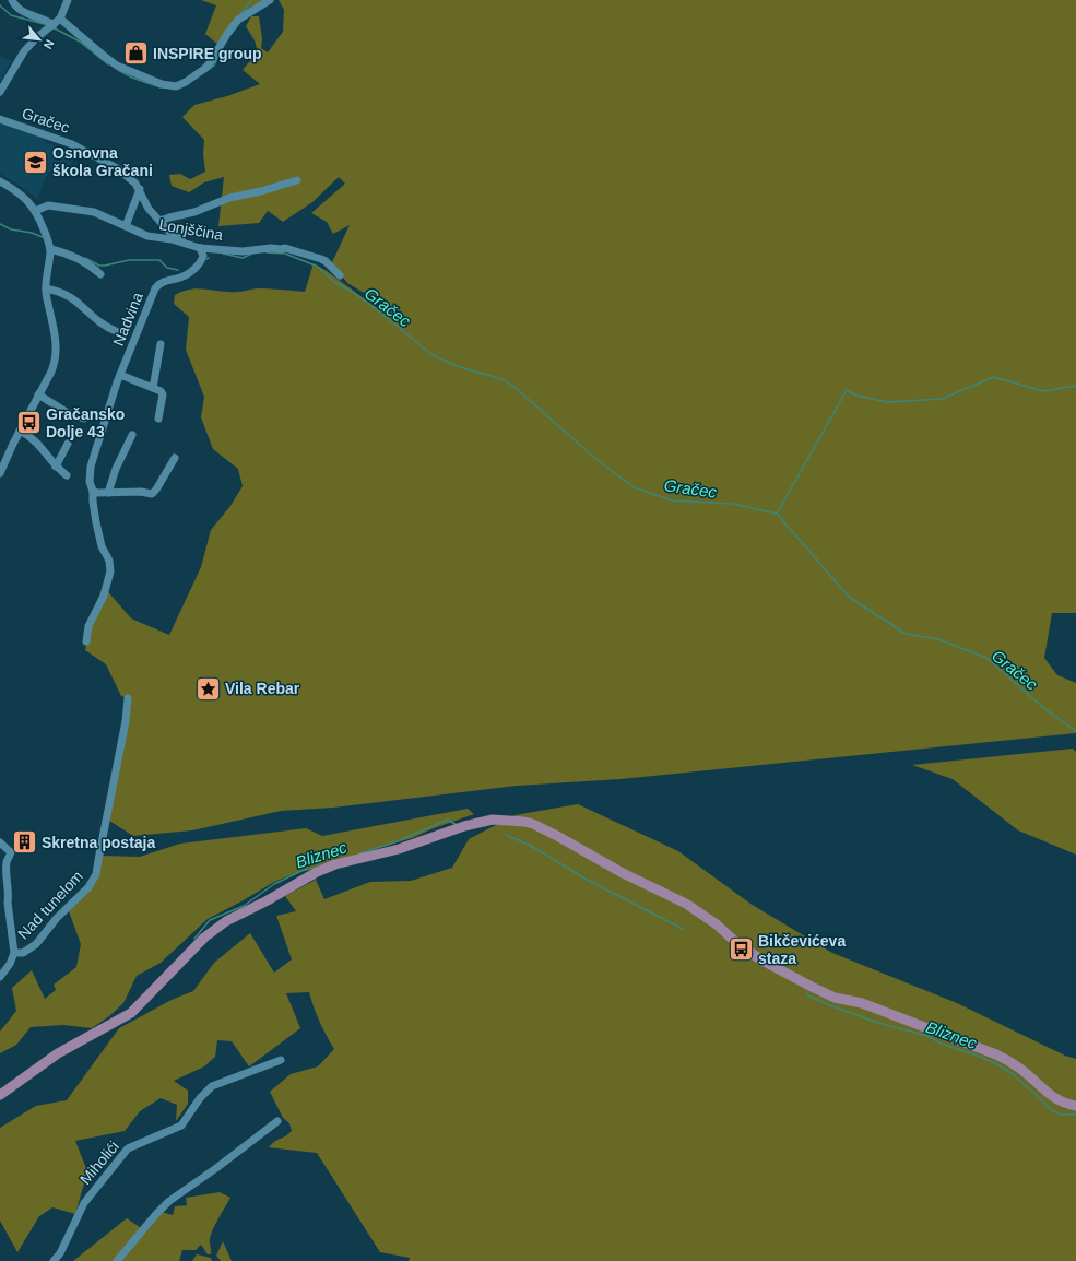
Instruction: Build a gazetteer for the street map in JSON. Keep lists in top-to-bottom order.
{
  "streets": {
    "street": [
      "Gračec",
      "Lonjščina",
      "Nadvina",
      "Nad tunelom",
      "Miholići"
    ]
  },
  "crossings": [
    ["Gračec", "Lonjščina"],
    ["Lonjščina", "Nadvina"]
  ],
  "water": ["Gračec", "Bliznec"],
  "places": {
    "shop": ["INSPIRE group"],
    "school or university": ["Osnovna škola Gračani"],
    "bus stop": ["Gračansko Dolje 43", "Bikčevićeva staza"],
    "place": ["Vila Rebar"],
    "building": ["Skretna postaja"]
  },
  "north": "bottom right"
}
